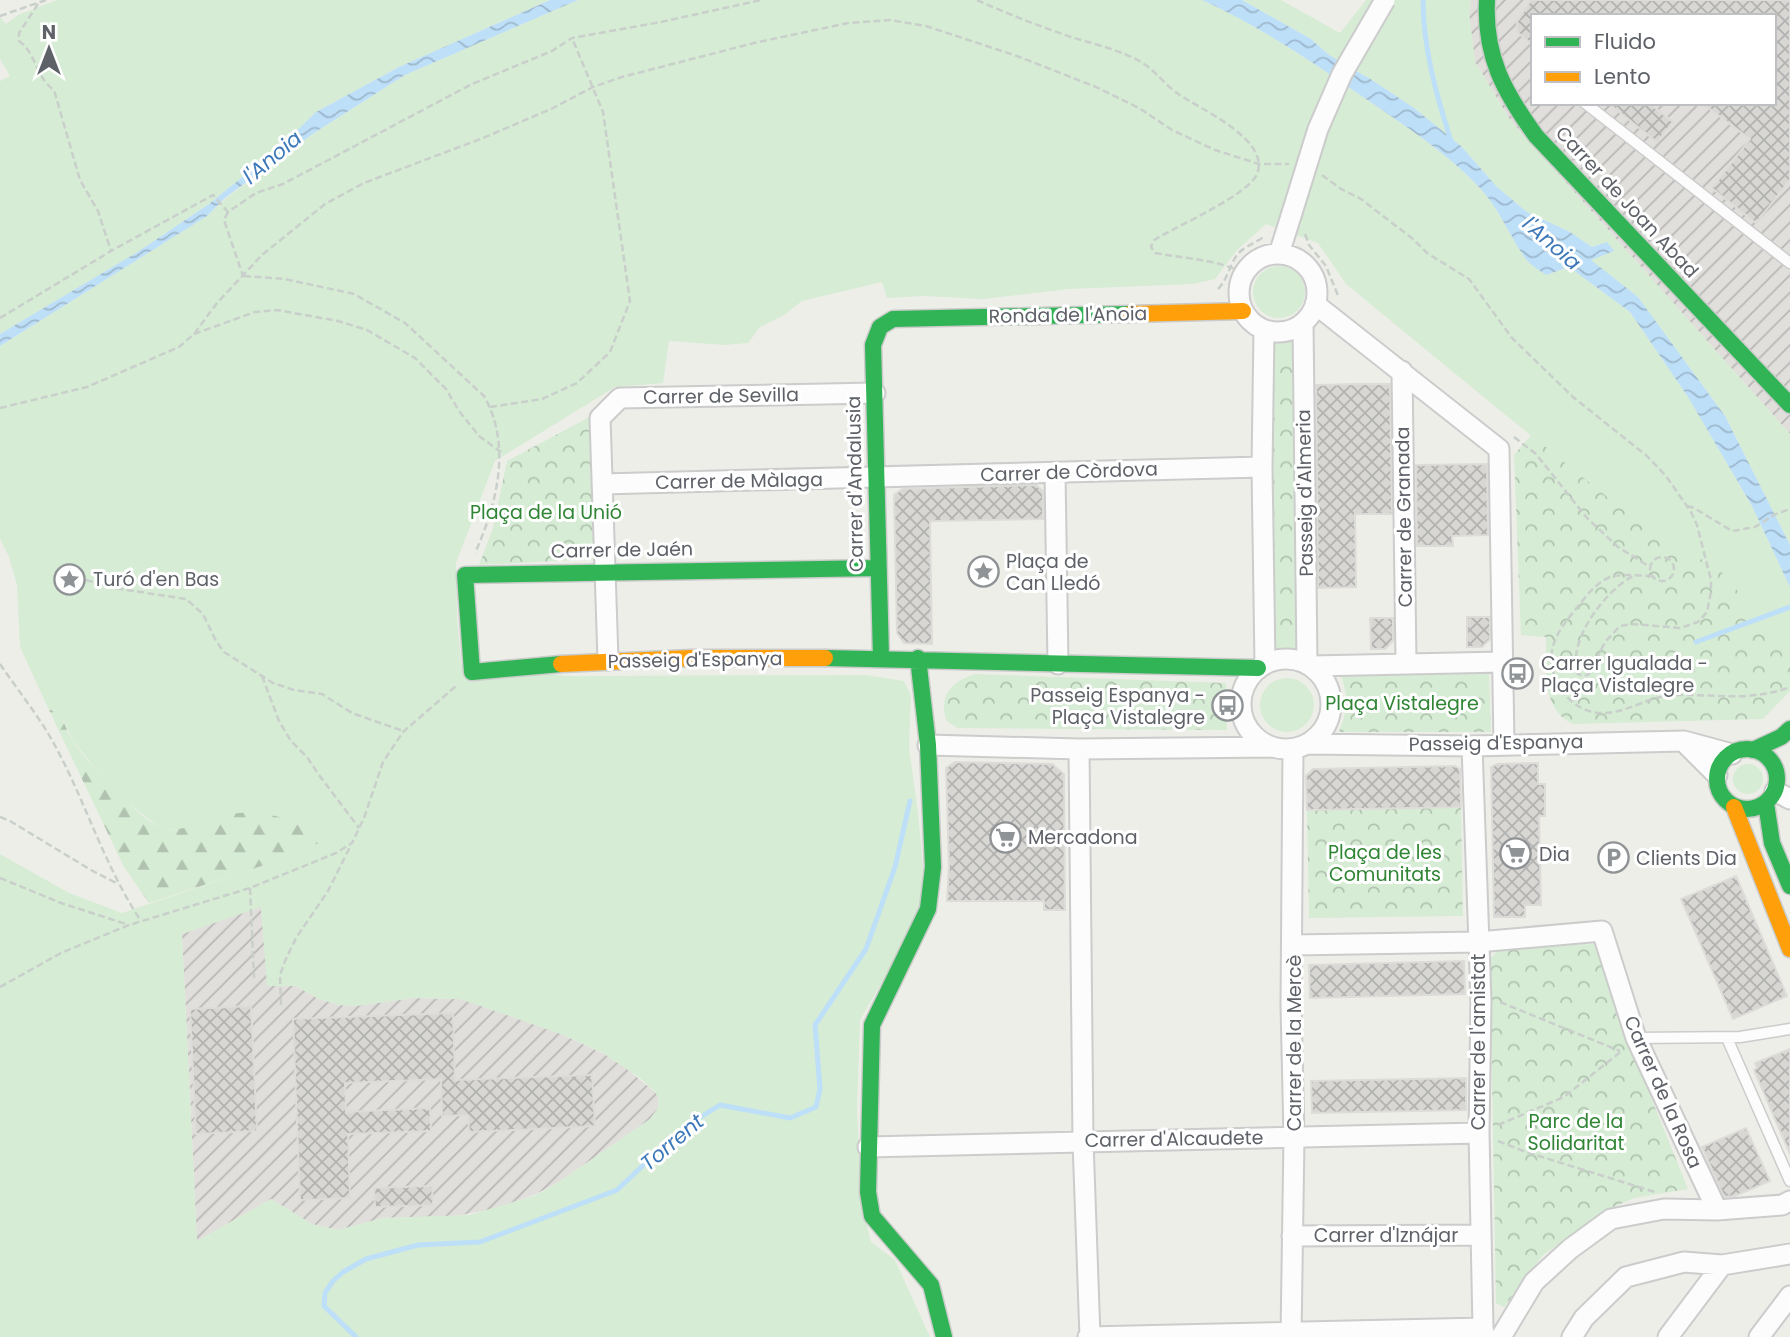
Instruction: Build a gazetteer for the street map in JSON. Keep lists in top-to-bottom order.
{
  "streets": {
    "street": [
      "Carrer de Joan Abad",
      "Ronda de l'Anoia",
      "Carrer de Sevilla",
      "Carrer de Còrdova",
      "Carrer de Màlaga",
      "Carrer d'Andalusia",
      "Passeig d'Almeria",
      "Carrer de Granada",
      "Carrer de Jaén",
      "Passeig d'Espanya",
      "Carrer de l'amistat",
      "Carrer de la Mercè",
      "Carrer de la Rosa",
      "Carrer d'Alcaudete",
      "Carrer d'Iznájar"
    ]
  },
  "crossings": [
    ["Ronda de l'Anoia", "Carrer d'Andalusia"],
    ["Ronda de l'Anoia", "Passeig d'Almeria"],
    ["Carrer de Sevilla", "Carrer de Màlaga"],
    ["Carrer de Sevilla", "Carrer d'Andalusia"],
    ["Carrer de Sevilla", "Carrer de Jaén"],
    ["Carrer de Sevilla", "Passeig d'Espanya"],
    ["Carrer de Còrdova", "Carrer de Màlaga"],
    ["Carrer de Còrdova", "Carrer d'Andalusia"],
    ["Carrer de Màlaga", "Carrer d'Andalusia"],
    ["Carrer d'Andalusia", "Carrer de Jaén"],
    ["Carrer d'Andalusia", "Passeig d'Espanya"],
    ["Passeig d'Almeria", "Passeig d'Espanya"],
    ["Passeig d'Almeria", "Carrer de la Mercè"],
    ["Carrer de Granada", "Passeig d'Espanya"],
    ["Passeig d'Espanya", "Carrer de l'amistat"],
    ["Passeig d'Espanya", "Carrer de la Mercè"],
    ["Carrer de l'amistat", "Carrer de la Rosa"],
    ["Carrer de l'amistat", "Carrer d'Alcaudete"],
    ["Carrer de l'amistat", "Carrer d'Iznájar"],
    ["Carrer de la Mercè", "Carrer d'Alcaudete"],
    ["Carrer de la Mercè", "Carrer d'Iznájar"]
  ],
  "water": ["l'Anoia", "Torrent"],
  "parks": [
    "Plaça de la Unió",
    "Plaça Vistalegre",
    "Plaça de les Comunitats",
    "Parc de la Solidaritat"
  ],
  "places": {
    "place": ["Plaça de Can Lledó", "Turó d'en Bas"],
    "bus stop": ["Carrer Igualada - Plaça Vistalegre", "Passeig Espanya - Plaça Vistalegre"],
    "supermarket": ["Mercadona", "Dia"],
    "parking": ["Clients Dia"]
  },
  "legend": ["Fluido", "Lento"],
  "north": "top"
}
